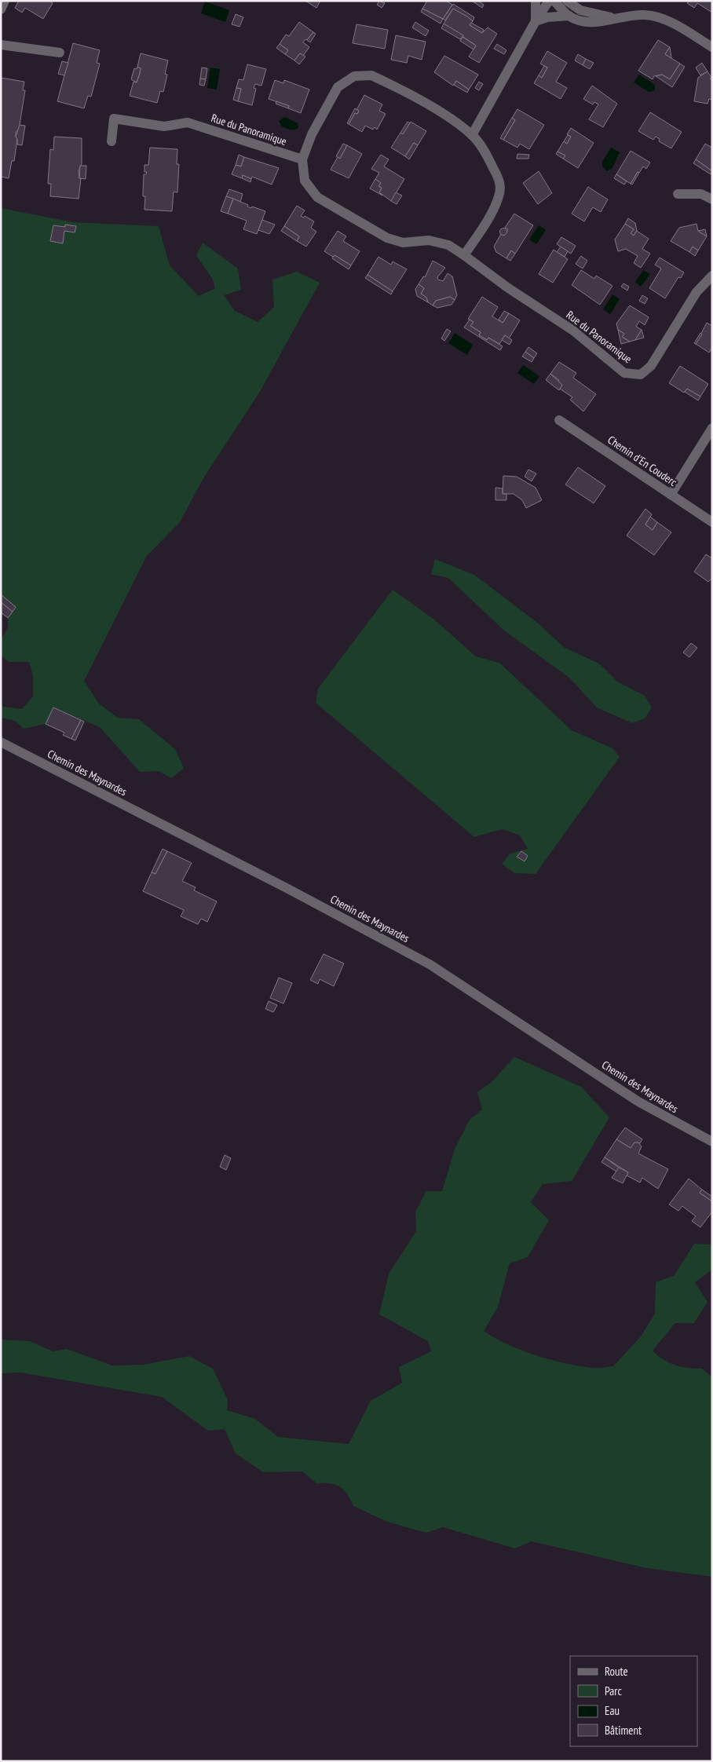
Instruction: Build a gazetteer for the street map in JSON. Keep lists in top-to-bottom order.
{
  "streets": {
    "street": ["Rue du Panoramique", "Chemin d'En Couderc", "Chemin des Maynardes"]
  },
  "legend": [
    "Route",
    "Parc",
    "Eau",
    "Bâtiment"
  ]
}
